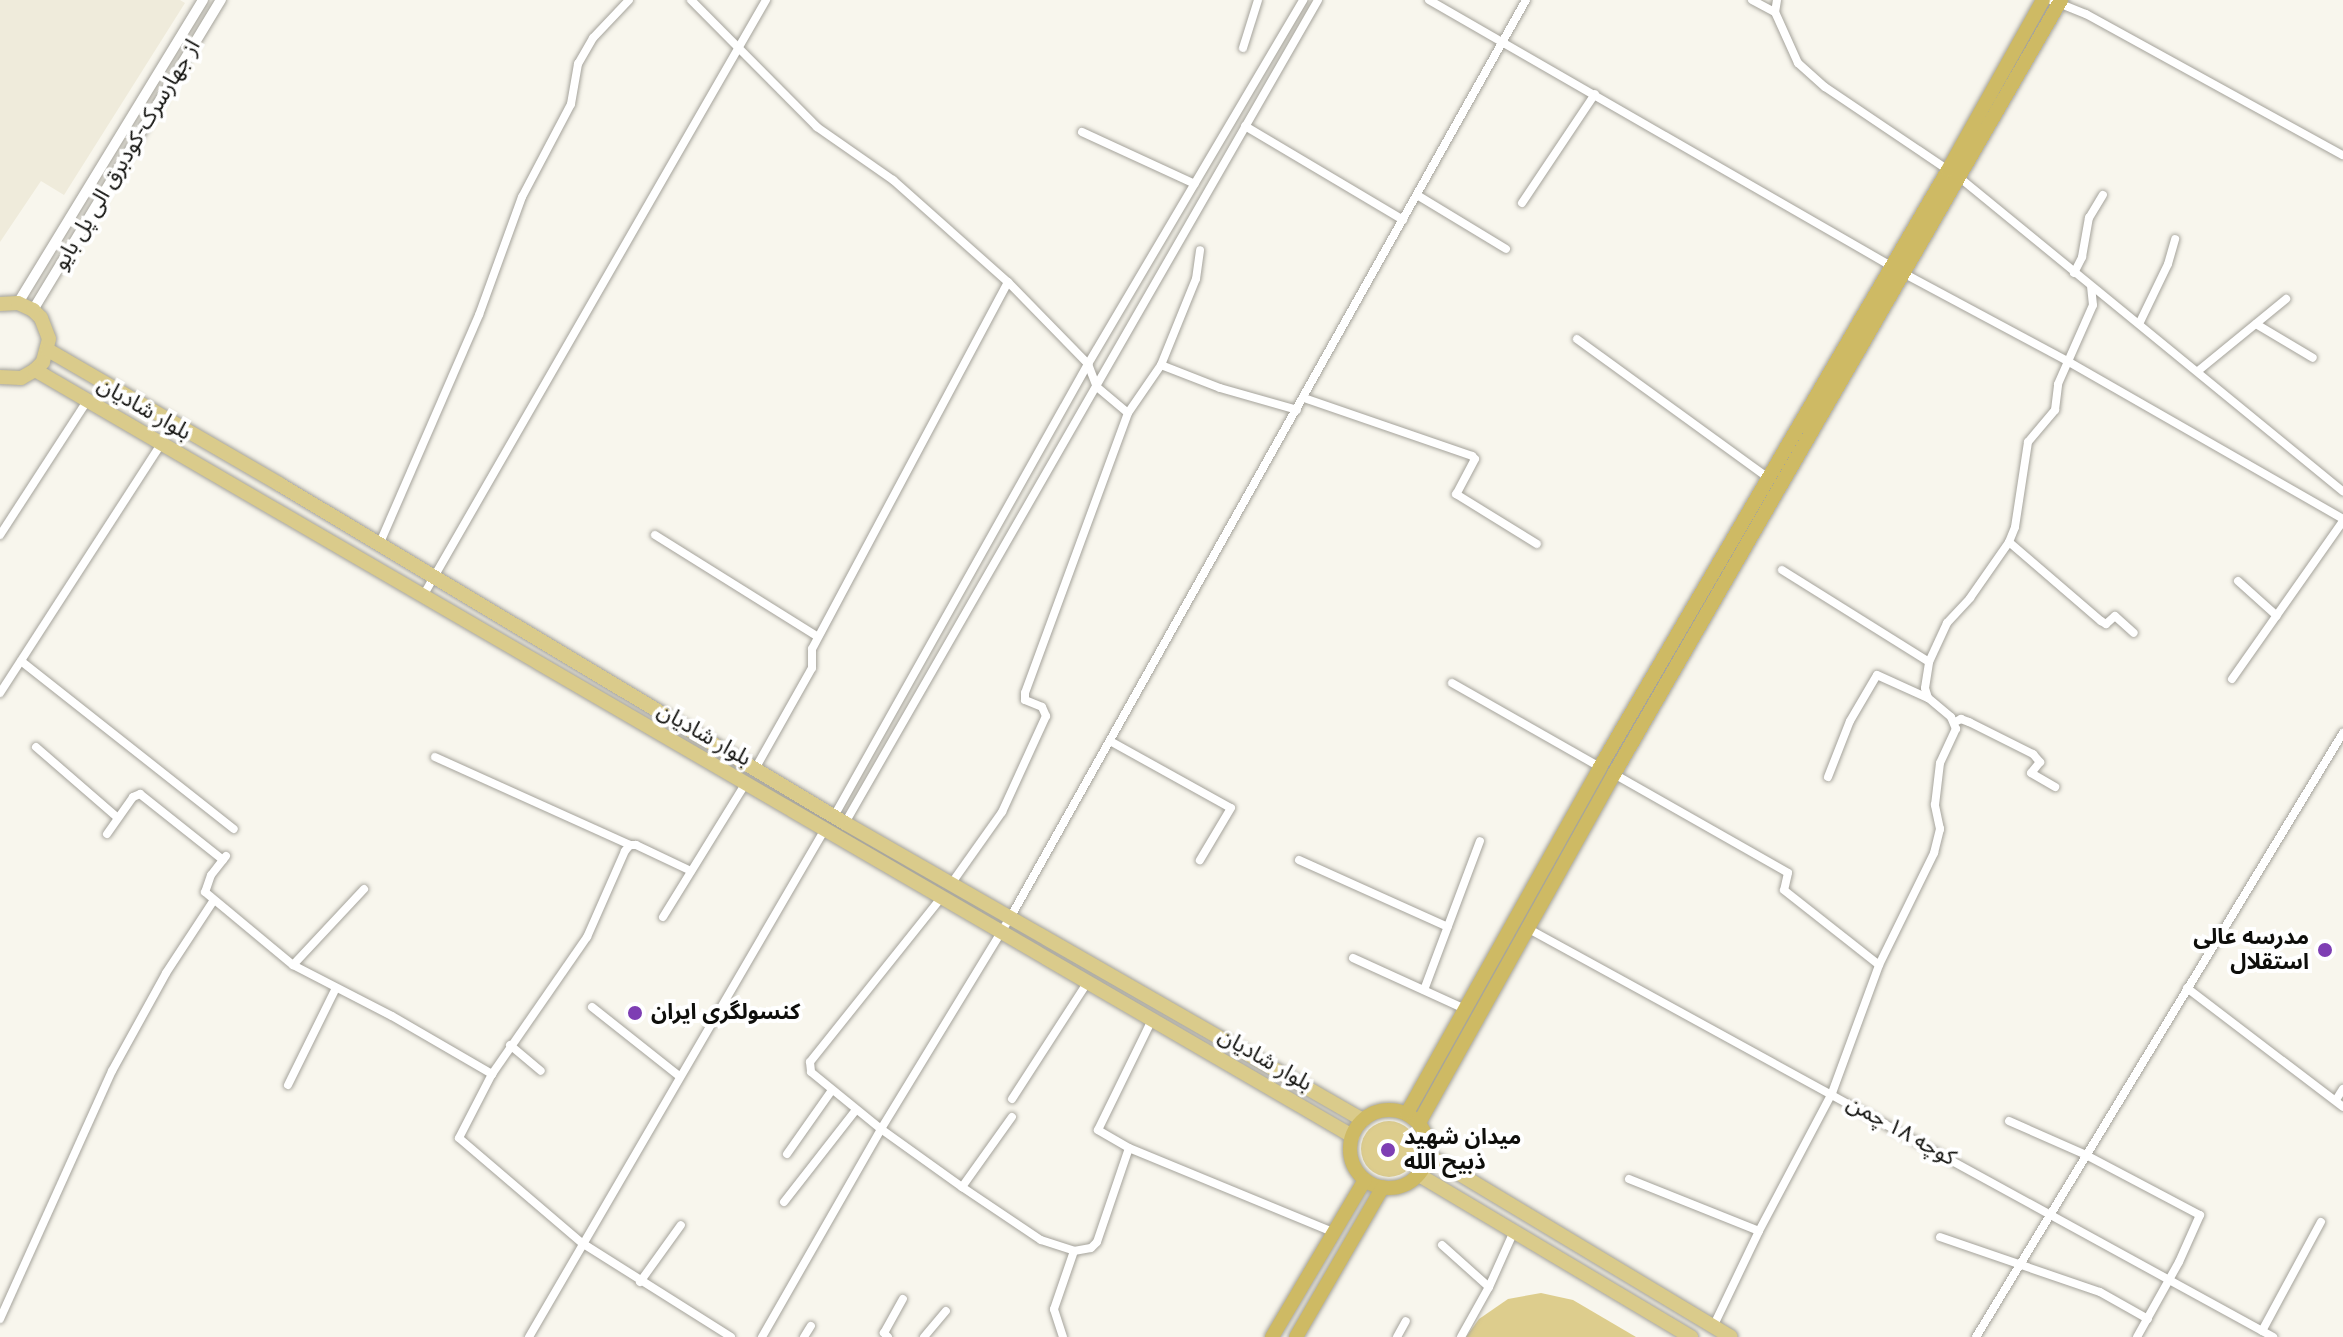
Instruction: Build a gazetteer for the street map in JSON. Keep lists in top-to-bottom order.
{
  "streets": {
    "main road": ["بلوار شادیان"],
    "street": ["از جهارسرک-کودبرق الی پل بایو", "كوچه ١٨ چمن"]
  },
  "places": ["مدرسه عالی استقلال", "کنسولگری ایران", "میدان شهید ذبیح الله"]
}
